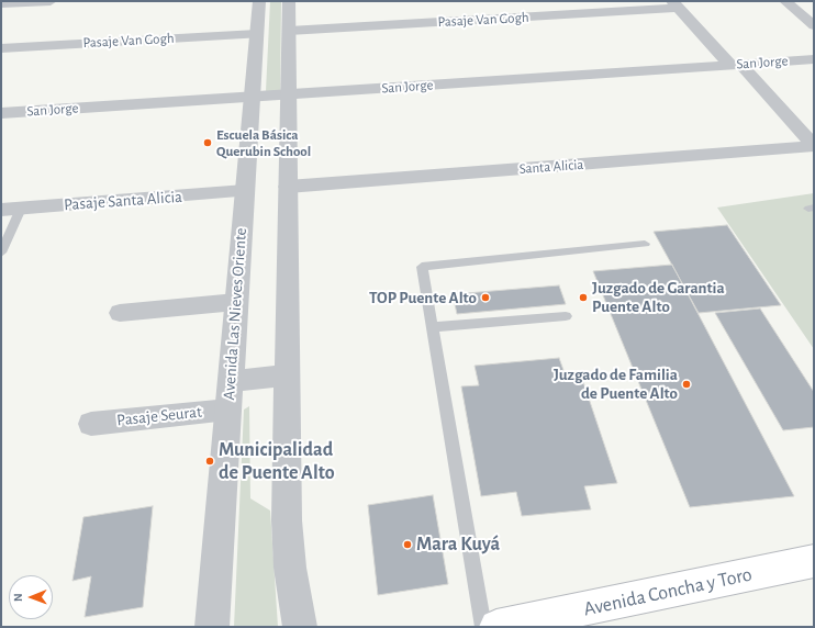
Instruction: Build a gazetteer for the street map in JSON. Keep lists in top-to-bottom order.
{
  "streets": {
    "main road": ["Avenida Concha y Toro"],
    "street": [
      "Pasaje Van Gogh",
      "San Jorge",
      "Santa Alicia",
      "Pasaje Santa Alicia",
      "Avenida Las Nieves Oriente",
      "Pasaje Seurat"
    ]
  },
  "crossings": [
    ["Pasaje Van Gogh", "Avenida Las Nieves Oriente"],
    ["San Jorge", "Avenida Las Nieves Oriente"],
    ["Pasaje Santa Alicia", "Avenida Las Nieves Oriente"],
    ["Avenida Las Nieves Oriente", "Pasaje Seurat"]
  ],
  "places": [
    "Escuela Básica Querubin School",
    "TOP Puente Alto",
    "Juzgado de Garantia Puente Alto",
    "Juzgado de Familia de Puente Alto",
    "Municipalidad de Puente Alto",
    "Mara Kuyá"
  ],
  "north": "left"
}
